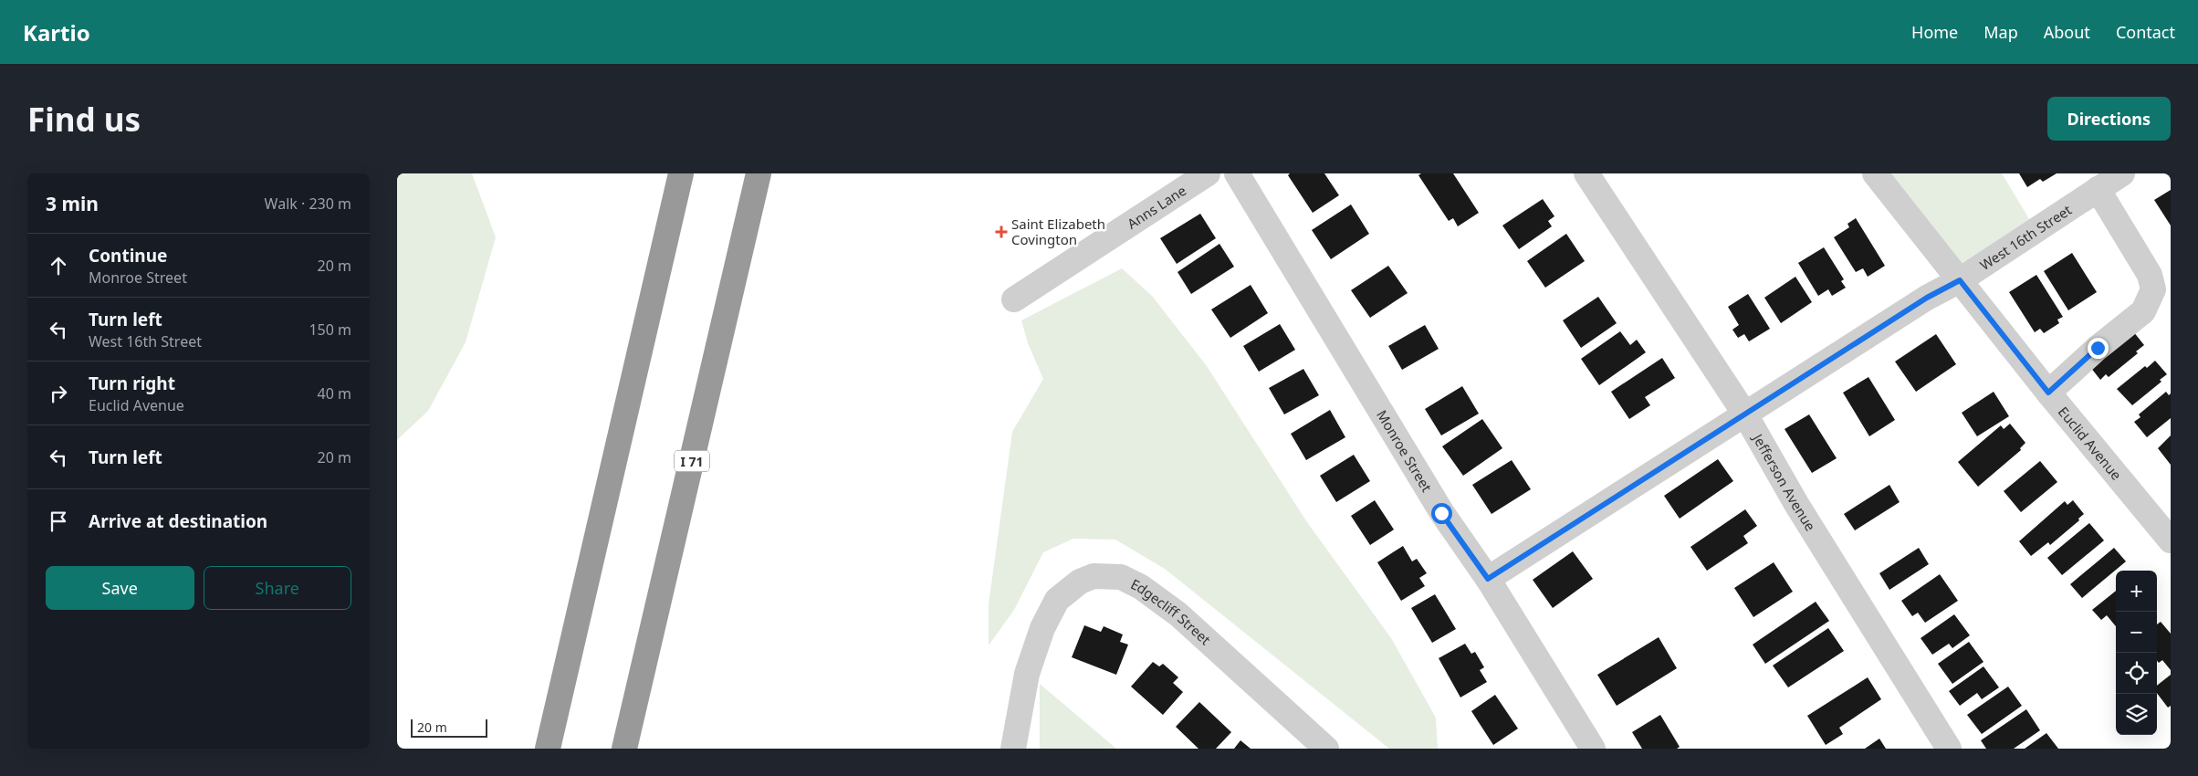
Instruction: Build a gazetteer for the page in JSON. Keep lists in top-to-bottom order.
{
  "streets": {
    "highway": ["I 71"],
    "street": [
      "Anns Lane",
      "West 16th Street",
      "Euclid Avenue",
      "Monroe Street",
      "Jefferson Avenue",
      "Edgecliff Street"
    ]
  },
  "crossings": [
    ["West 16th Street", "Euclid Avenue"],
    ["West 16th Street", "Monroe Street"],
    ["West 16th Street", "Jefferson Avenue"]
  ],
  "places": {
    "health": ["Saint Elizabeth Covington"]
  },
  "scale_bar": "20 m",
  "page": {
    "header": "Kartio",
    "nav": [
      "Home",
      "Map",
      "About",
      "Contact"
    ],
    "buttons": [
      "Directions",
      ["Save", "Share"]
    ],
    "title": "Find us",
    "heading": ["3 min", "Walk · 230 m"],
    "list": [
      ["Continue", "Monroe Street", "20 m"],
      ["Turn left", "West 16th Street", "150 m"],
      ["Turn right", "Euclid Avenue", "40 m"],
      ["Turn left", "20 m"],
      "Arrive at destination"
    ],
    "map_buttons": ["+", "−"],
    "scale": "20 m"
  }
}
